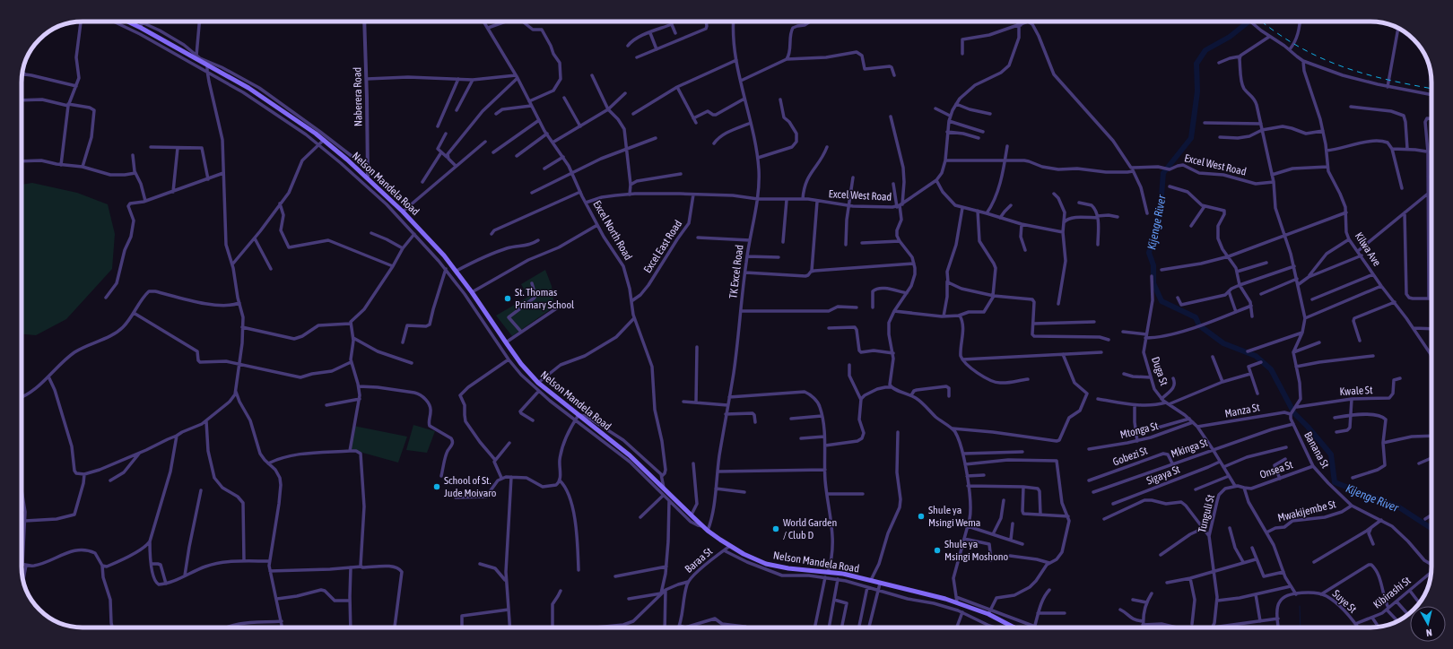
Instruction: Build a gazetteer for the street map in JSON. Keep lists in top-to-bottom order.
{
  "streets": {
    "main road": ["Nelson Mandela Road"],
    "street": [
      "Naberera Road",
      "Excel West Road",
      "Excel North Road",
      "Excel East Road",
      "Kilwa Ave",
      "TK Excel Road",
      "Duga St",
      "Kwale St",
      "Manza St",
      "Mtonga St",
      "Mkinga St",
      "Banana St",
      "Gobezi St",
      "Onsea St",
      "Sigaya St",
      "Mwakijembe St",
      "Tunguli St",
      "Baraa St",
      "Kibirashi St",
      "Suye St"
    ]
  },
  "crossings": [
    ["Naberera Road", "Nelson Mandela Road"],
    ["Excel West Road", "TK Excel Road"],
    ["Nelson Mandela Road", "Excel North Road"],
    ["Nelson Mandela Road", "TK Excel Road"],
    ["Nelson Mandela Road", "Baraa St"],
    ["Excel North Road", "Excel East Road"],
    ["Duga St", "Manza St"],
    ["Duga St", "Mtonga St"],
    ["Duga St", "Mkinga St"],
    ["Duga St", "Sigaya St"],
    ["Duga St", "Tunguli St"],
    ["Manza St", "Banana St"],
    ["Mkinga St", "Banana St"],
    ["Mkinga St", "Gobezi St"],
    ["Banana St", "Onsea St"],
    ["Banana St", "Mwakijembe St"],
    ["Kibirashi St", "Suye St"]
  ],
  "water": ["Kijenge River"],
  "places": [
    "St. Thomas Primary School",
    "School of St. Jude Moivaro",
    "Shule ya Msingi Wema",
    "World Garden / Club D",
    "Shule ya Msingi Moshono"
  ],
  "north": "bottom"
}
